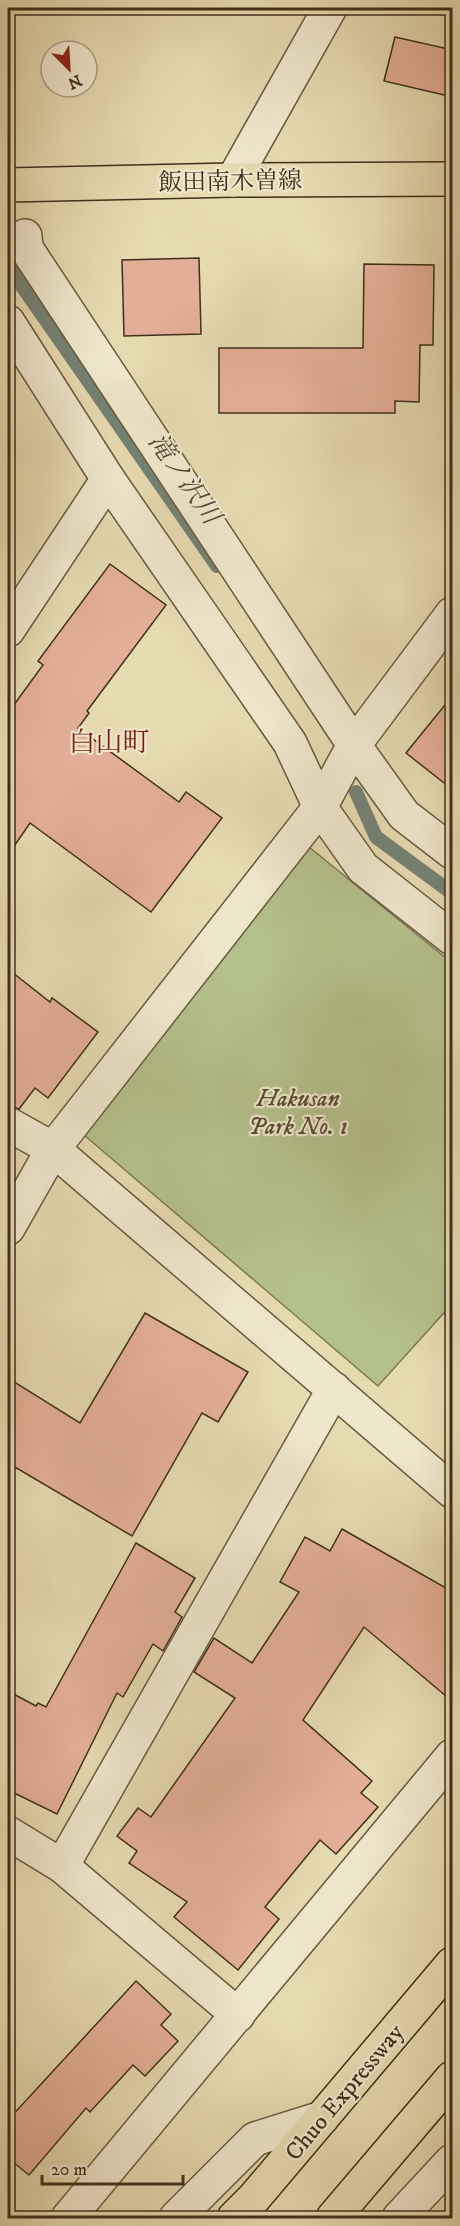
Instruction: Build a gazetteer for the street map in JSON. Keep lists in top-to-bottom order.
{
  "streets": {
    "main road": ["飯田南木曽線", "Chuo Expressway"]
  },
  "districts": ["白山町"],
  "water": ["滝ノ沢川"],
  "parks": ["Hakusan Park No. 1"],
  "scale_bar": "20 m",
  "north": "bottom right"
}
